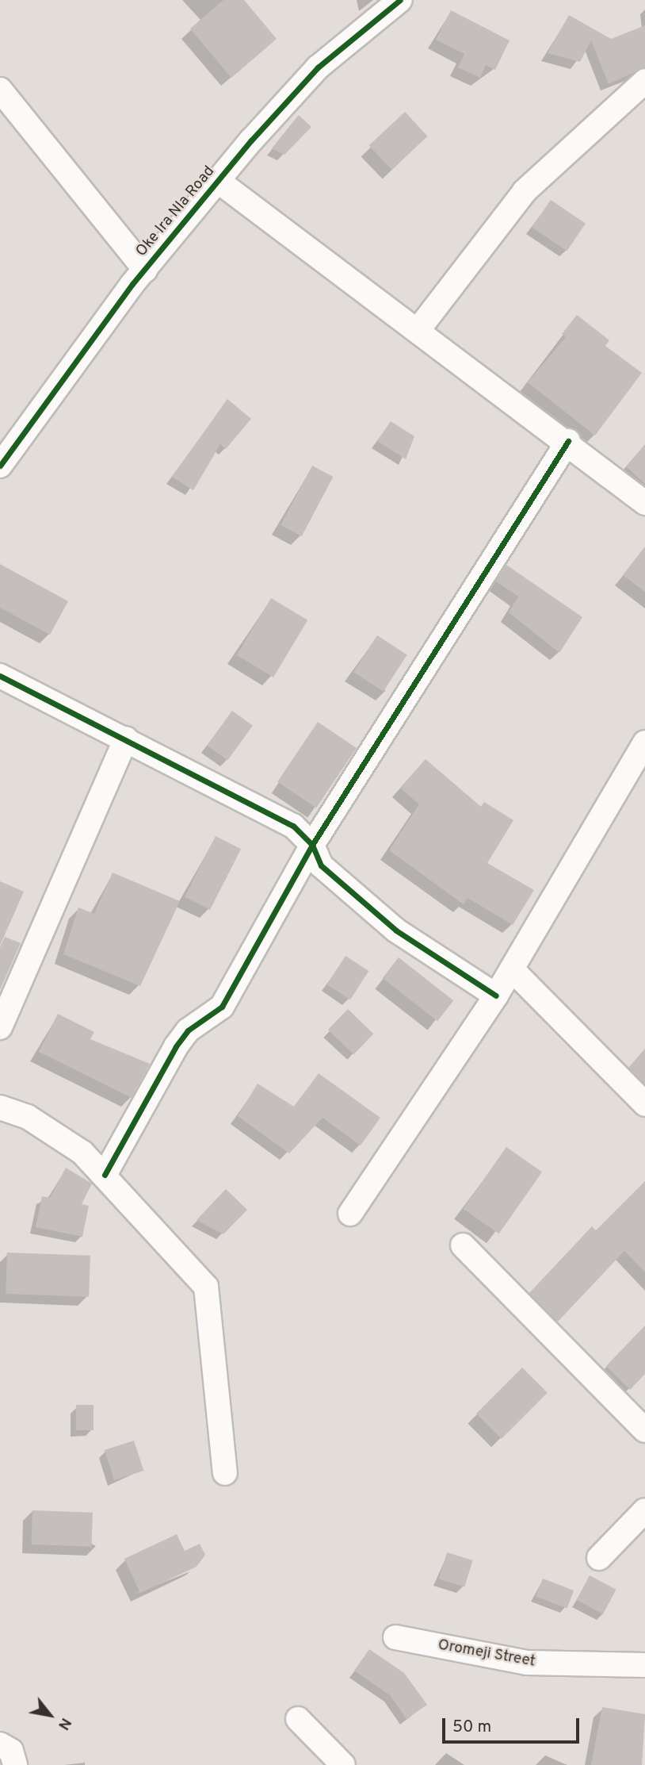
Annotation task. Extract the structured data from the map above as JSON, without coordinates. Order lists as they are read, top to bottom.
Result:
{
  "streets": {
    "street": ["Oke Ira Nla Road", "Oromeji Street"]
  },
  "scale_bar": "50 m",
  "north": "bottom right"
}
